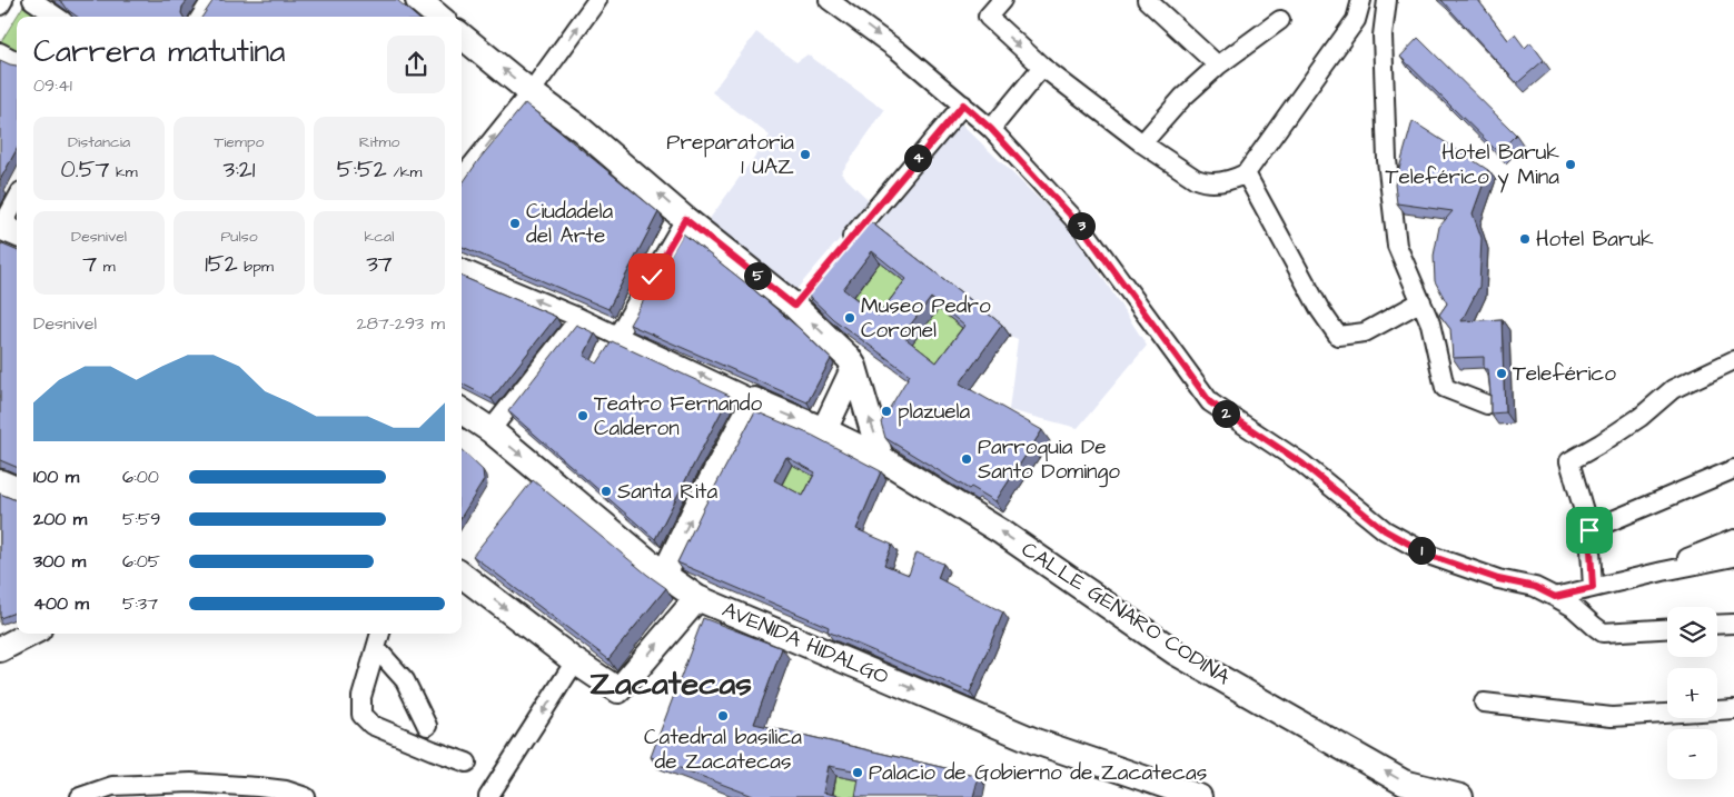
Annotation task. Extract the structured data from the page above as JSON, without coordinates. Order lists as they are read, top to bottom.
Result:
{
  "streets": {
    "street": ["CALLE GENARO CODINA", "AVENIDA HIDALGO"]
  },
  "districts": ["Zacatecas"],
  "places": [
    "Preparatoria 1 UAZ",
    "Hotel Baruk Teleférico y Mina",
    "Ciudadela del Arte",
    "Hotel Baruk",
    "Museo Pedro Coronel",
    "Teleférico",
    "plazuela",
    "Teatro Fernando Calderon",
    "Parroquia De Santo Domingo",
    "Santa Rita",
    "Catedral basílica de Zacatecas",
    "Palacio de Gobierno de Zacatecas"
  ],
  "page": {
    "heading": ["Carrera matutina", "09:41"],
    "stats": [
      ["Distancia", "0.57 km"],
      ["Tiempo", "3:21"],
      ["Ritmo", "5:52 /km"],
      ["Desnivel", "7 m"],
      ["Pulso", "152 bpm"],
      ["kcal", "37"]
    ],
    "pins": [
      "4",
      "3",
      "5",
      "2",
      "1"
    ],
    "chart": ["Desnivel", "287–293 m"],
    "list": [
      {
        "name": "100 m",
        "note": "6:00"
      },
      {
        "name": "200 m",
        "note": "5:59"
      },
      {
        "name": "300 m",
        "note": "6:05"
      },
      {
        "name": "400 m",
        "note": "5:37"
      }
    ],
    "map_buttons": ["+", "−"]
  }
}
